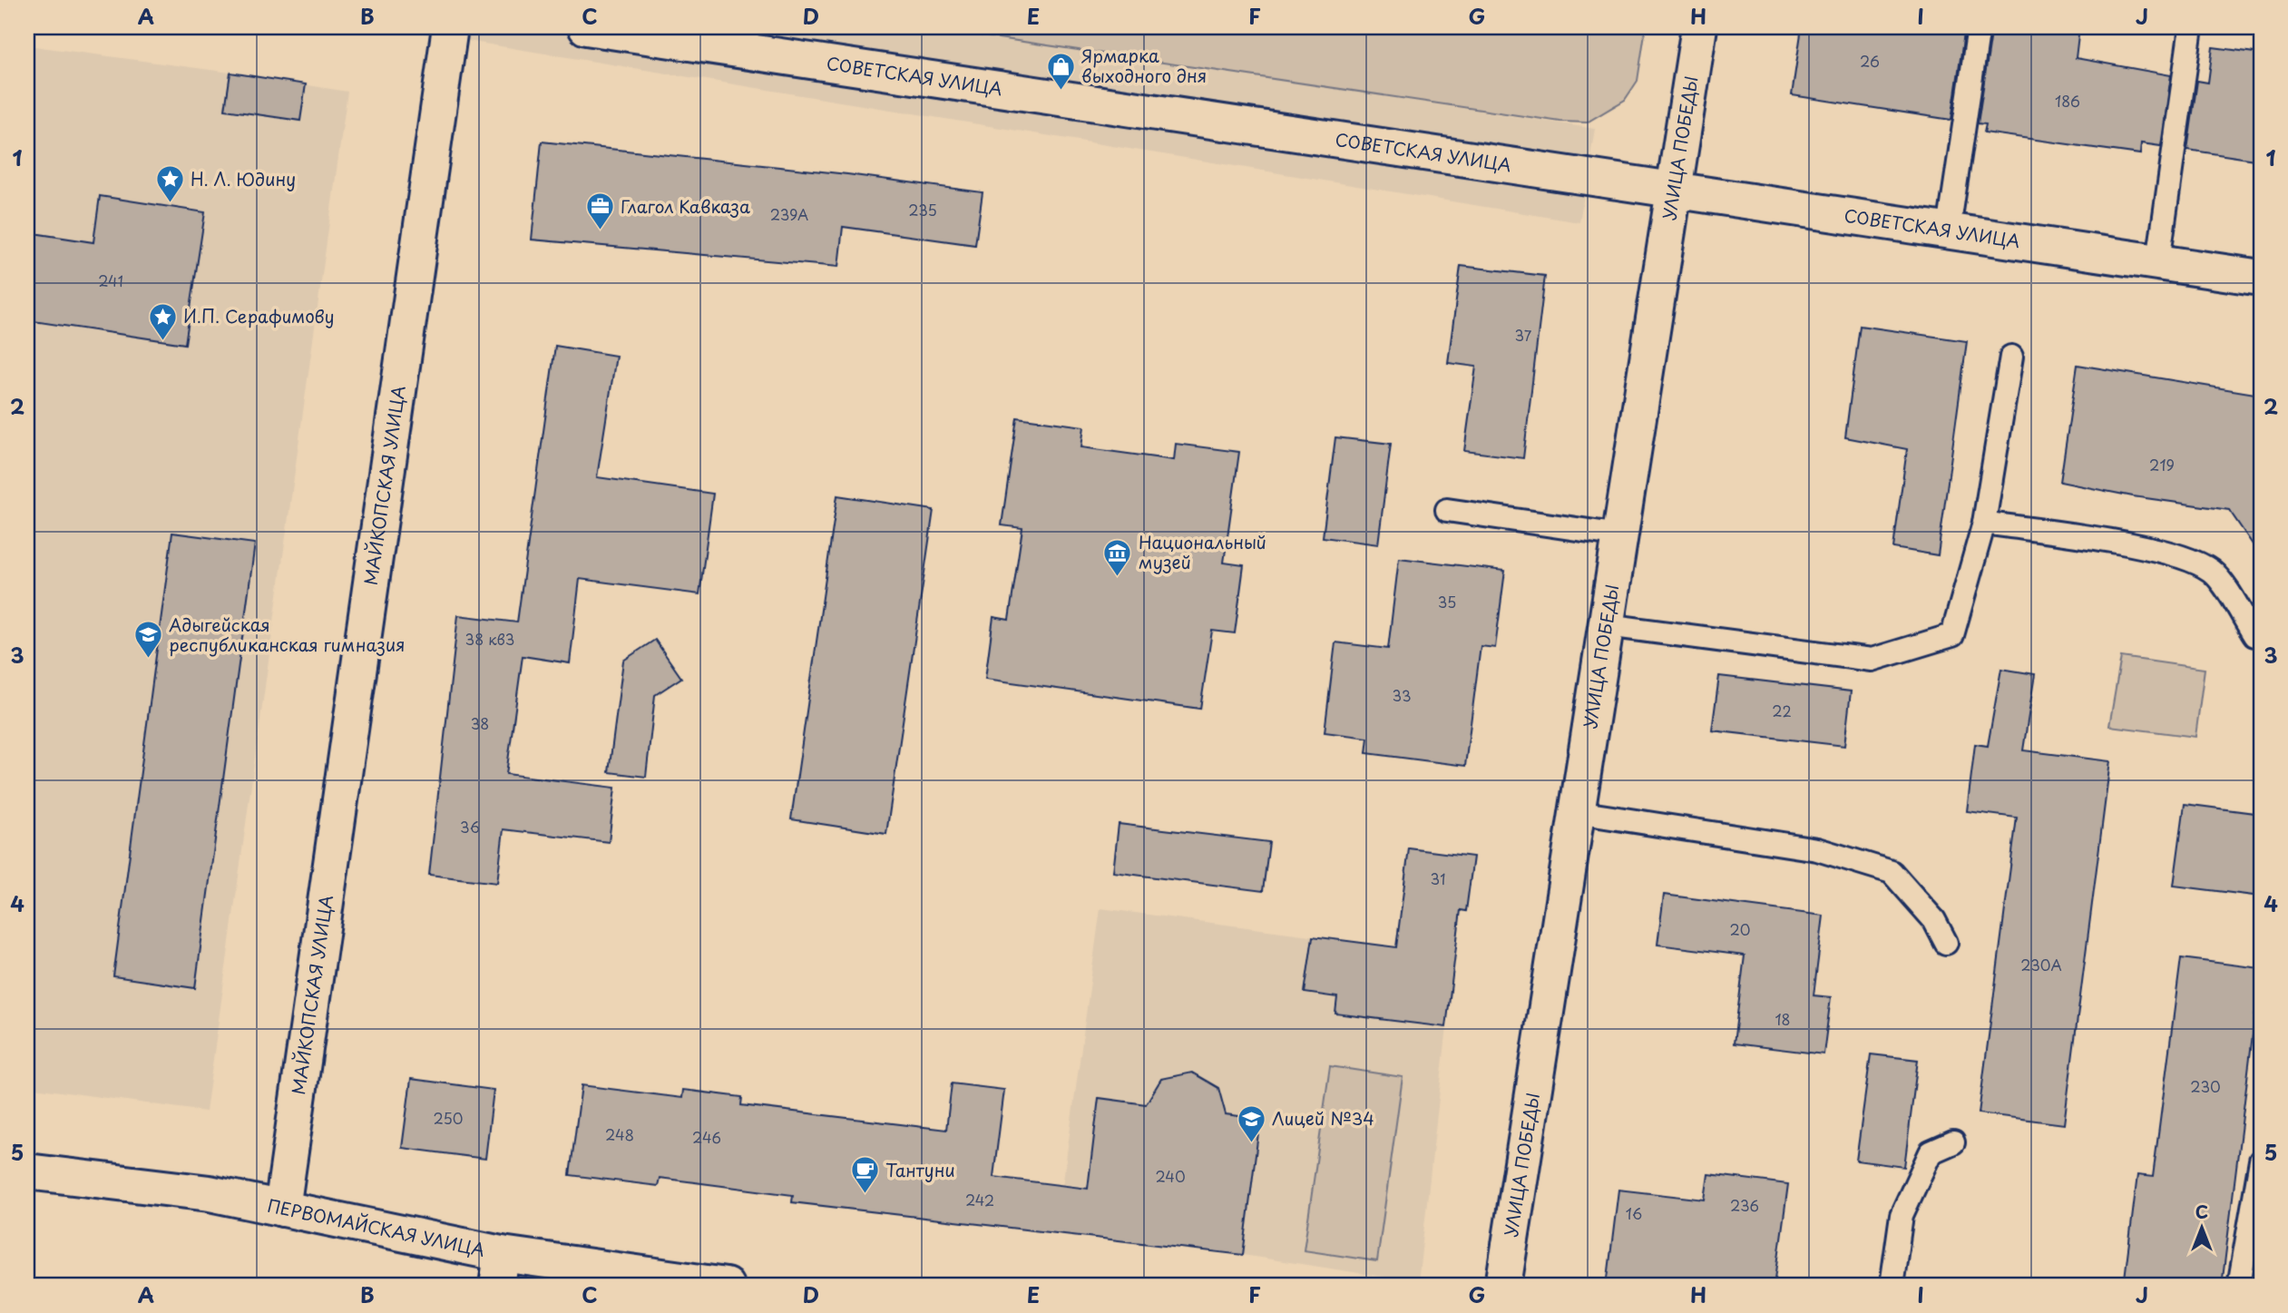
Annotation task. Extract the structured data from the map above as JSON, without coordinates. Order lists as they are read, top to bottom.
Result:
{
  "streets": {
    "street": [
      "СОВЕТСКАЯ УЛИЦА",
      "УЛИЦА ПОБЕДЫ",
      "МАЙКОПСКАЯ УЛИЦА",
      "ПЕРВОМАЙСКАЯ УЛИЦА"
    ]
  },
  "crossings": [
    ["СОВЕТСКАЯ УЛИЦА", "УЛИЦА ПОБЕДЫ"],
    ["МАЙКОПСКАЯ УЛИЦА", "ПЕРВОМАЙСКАЯ УЛИЦА"]
  ],
  "places": {
    "shop": ["Ярмарка выходного дня"],
    "place": ["Н. Л. Юдину", "И.П. Серафимову"],
    "office": ["Глагол Кавказа"],
    "museum": ["Национальный музей"],
    "school or university": ["Адыгейская республиканская гимназия", "Лицей №34"],
    "cafe": ["Тантуни"]
  },
  "house_numbers": [
    "26",
    "186",
    "235",
    "239А",
    "241",
    "37",
    "219",
    "35",
    "38 кв3",
    "33",
    "22",
    "38",
    "36",
    "31",
    "20",
    "230А",
    "18",
    "230",
    "250",
    "248",
    "246",
    "240",
    "242",
    "236",
    "16"
  ],
  "north": "top",
  "grid": {
    "columns": [
      "A",
      "B",
      "C",
      "D",
      "E",
      "F",
      "G",
      "H",
      "I",
      "J"
    ],
    "rows": [
      "1",
      "2",
      "3",
      "4",
      "5"
    ]
  }
}
